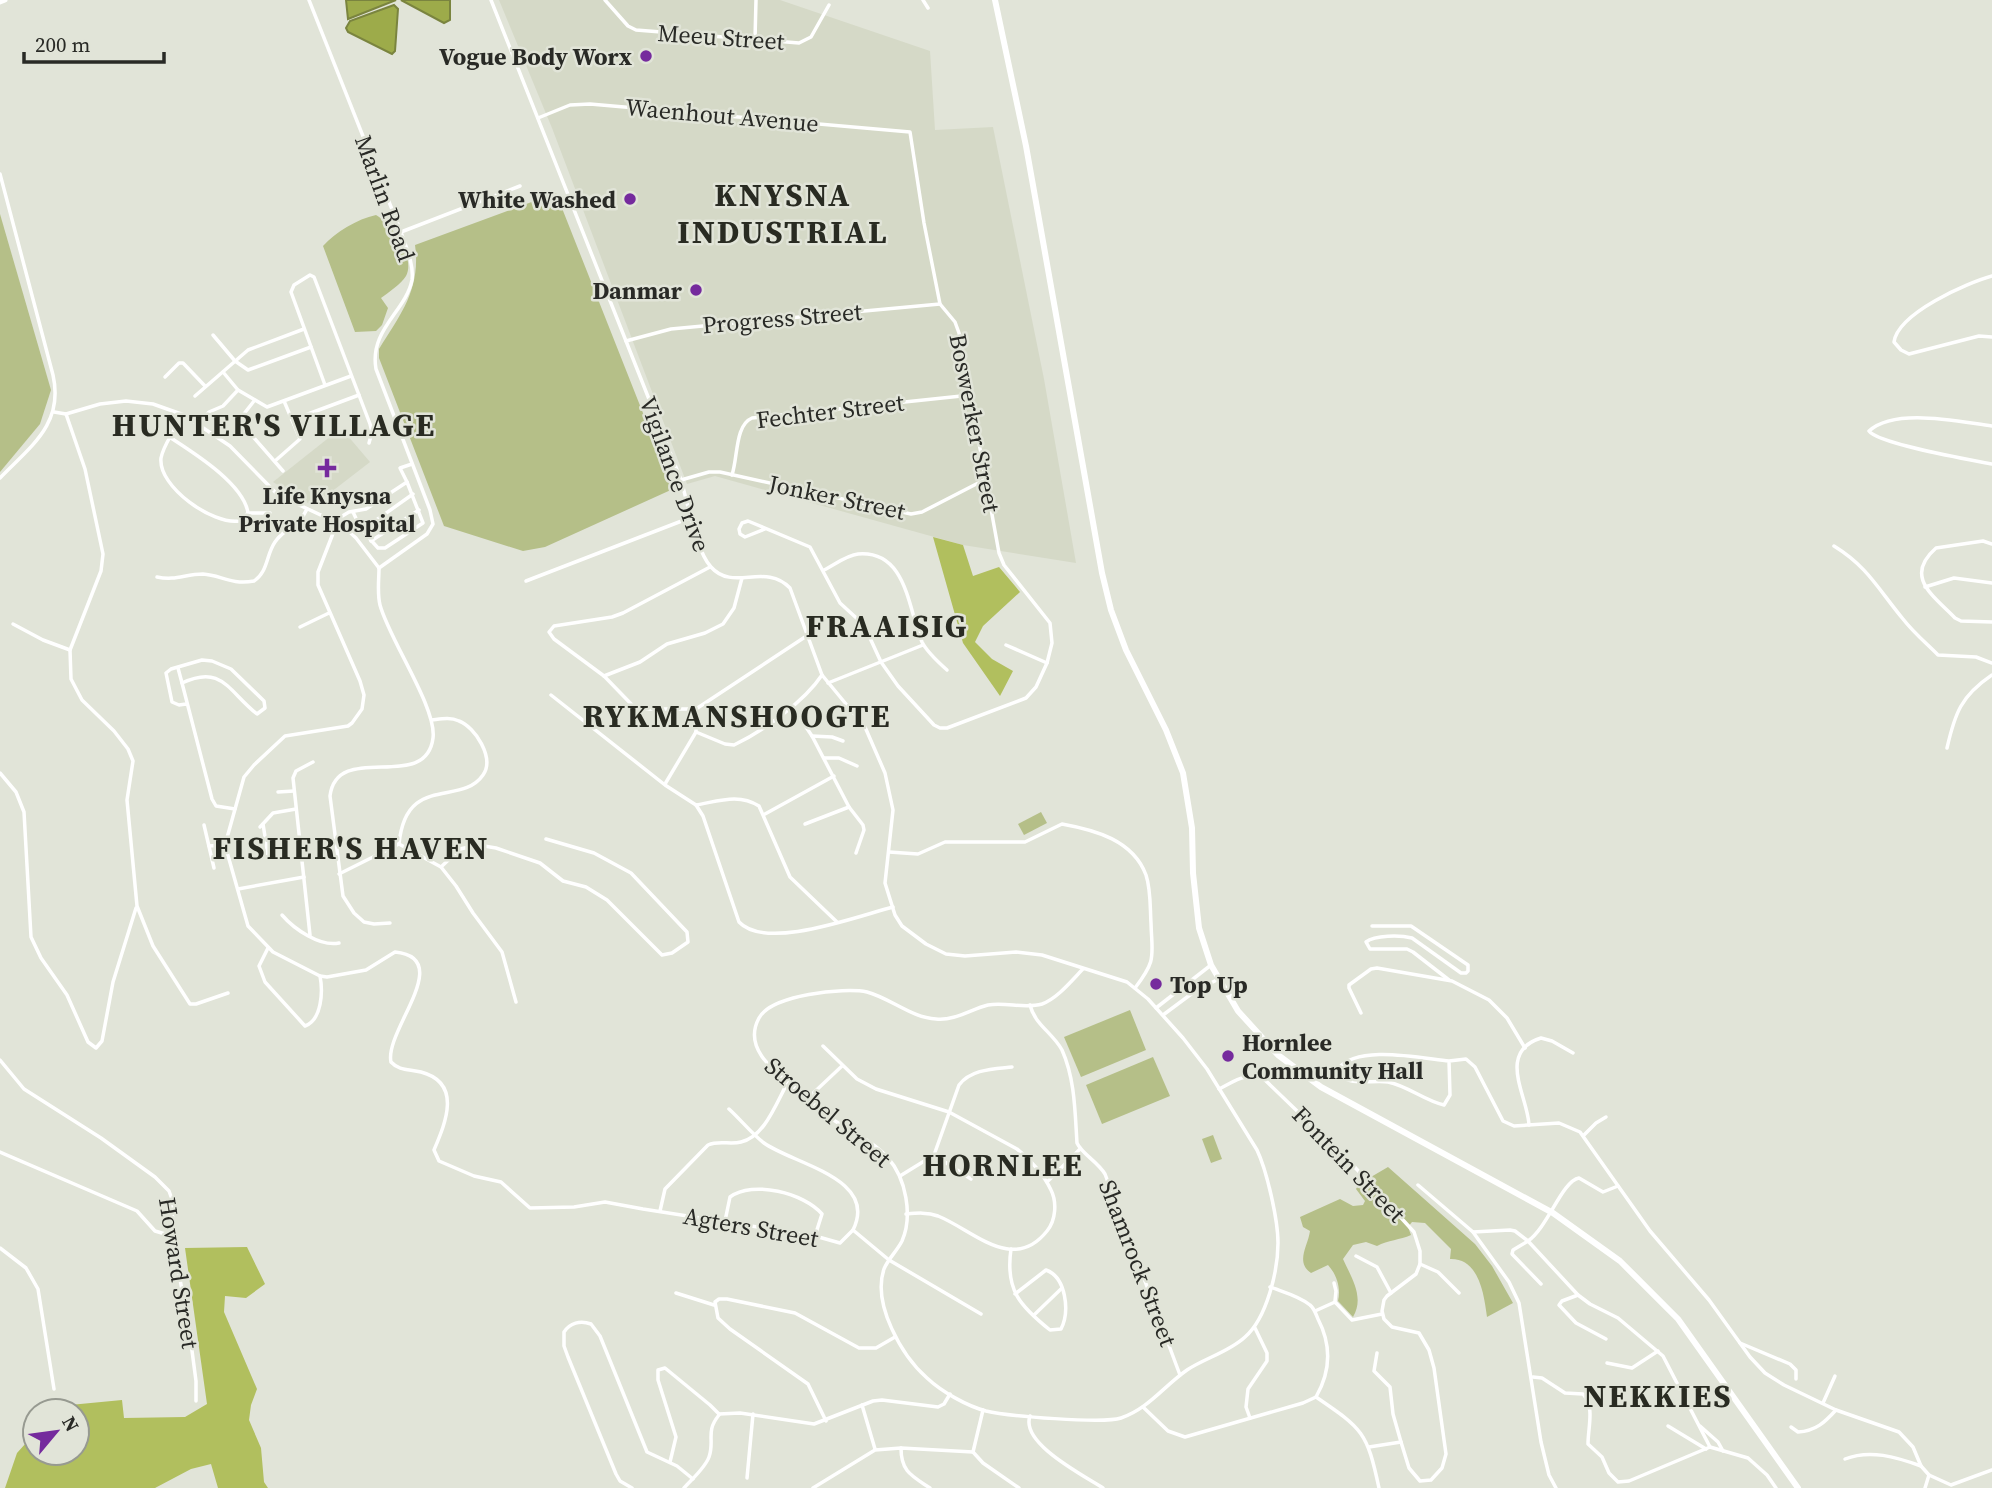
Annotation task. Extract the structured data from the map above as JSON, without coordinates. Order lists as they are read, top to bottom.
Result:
{
  "streets": {
    "street": [
      "Meeu Street",
      "Waenhout Avenue",
      "Marlin Road",
      "Progress Street",
      "Fechter Street",
      "Boswerker Street",
      "Vigilance Drive",
      "Jonker Street",
      "Stroebel Street",
      "Fontein Street",
      "Agters Street",
      "Shamrock Street",
      "Howard Street"
    ]
  },
  "crossings": [
    ["Waenhout Avenue", "Boswerker Street"],
    ["Waenhout Avenue", "Vigilance Drive"],
    ["Progress Street", "Boswerker Street"],
    ["Progress Street", "Vigilance Drive"],
    ["Fechter Street", "Boswerker Street"],
    ["Fechter Street", "Jonker Street"],
    ["Boswerker Street", "Jonker Street"],
    ["Vigilance Drive", "Jonker Street"],
    ["Vigilance Drive", "Stroebel Street"],
    ["Vigilance Drive", "Fontein Street"],
    ["Stroebel Street", "Shamrock Street"]
  ],
  "districts": [
    "KNYSNA INDUSTRIAL",
    "HUNTER'S VILLAGE",
    "FRAAISIG",
    "RYKMANSHOOGTE",
    "FISHER'S HAVEN",
    "HORNLEE",
    "NEKKIES"
  ],
  "places": {
    "other": [
      "Vogue Body Worx",
      "White Washed",
      "Danmar",
      "Top Up",
      "Hornlee Community Hall"
    ],
    "health": ["Life Knysna Private Hospital"]
  },
  "scale_bar": "200 m",
  "north": "top right"
}
